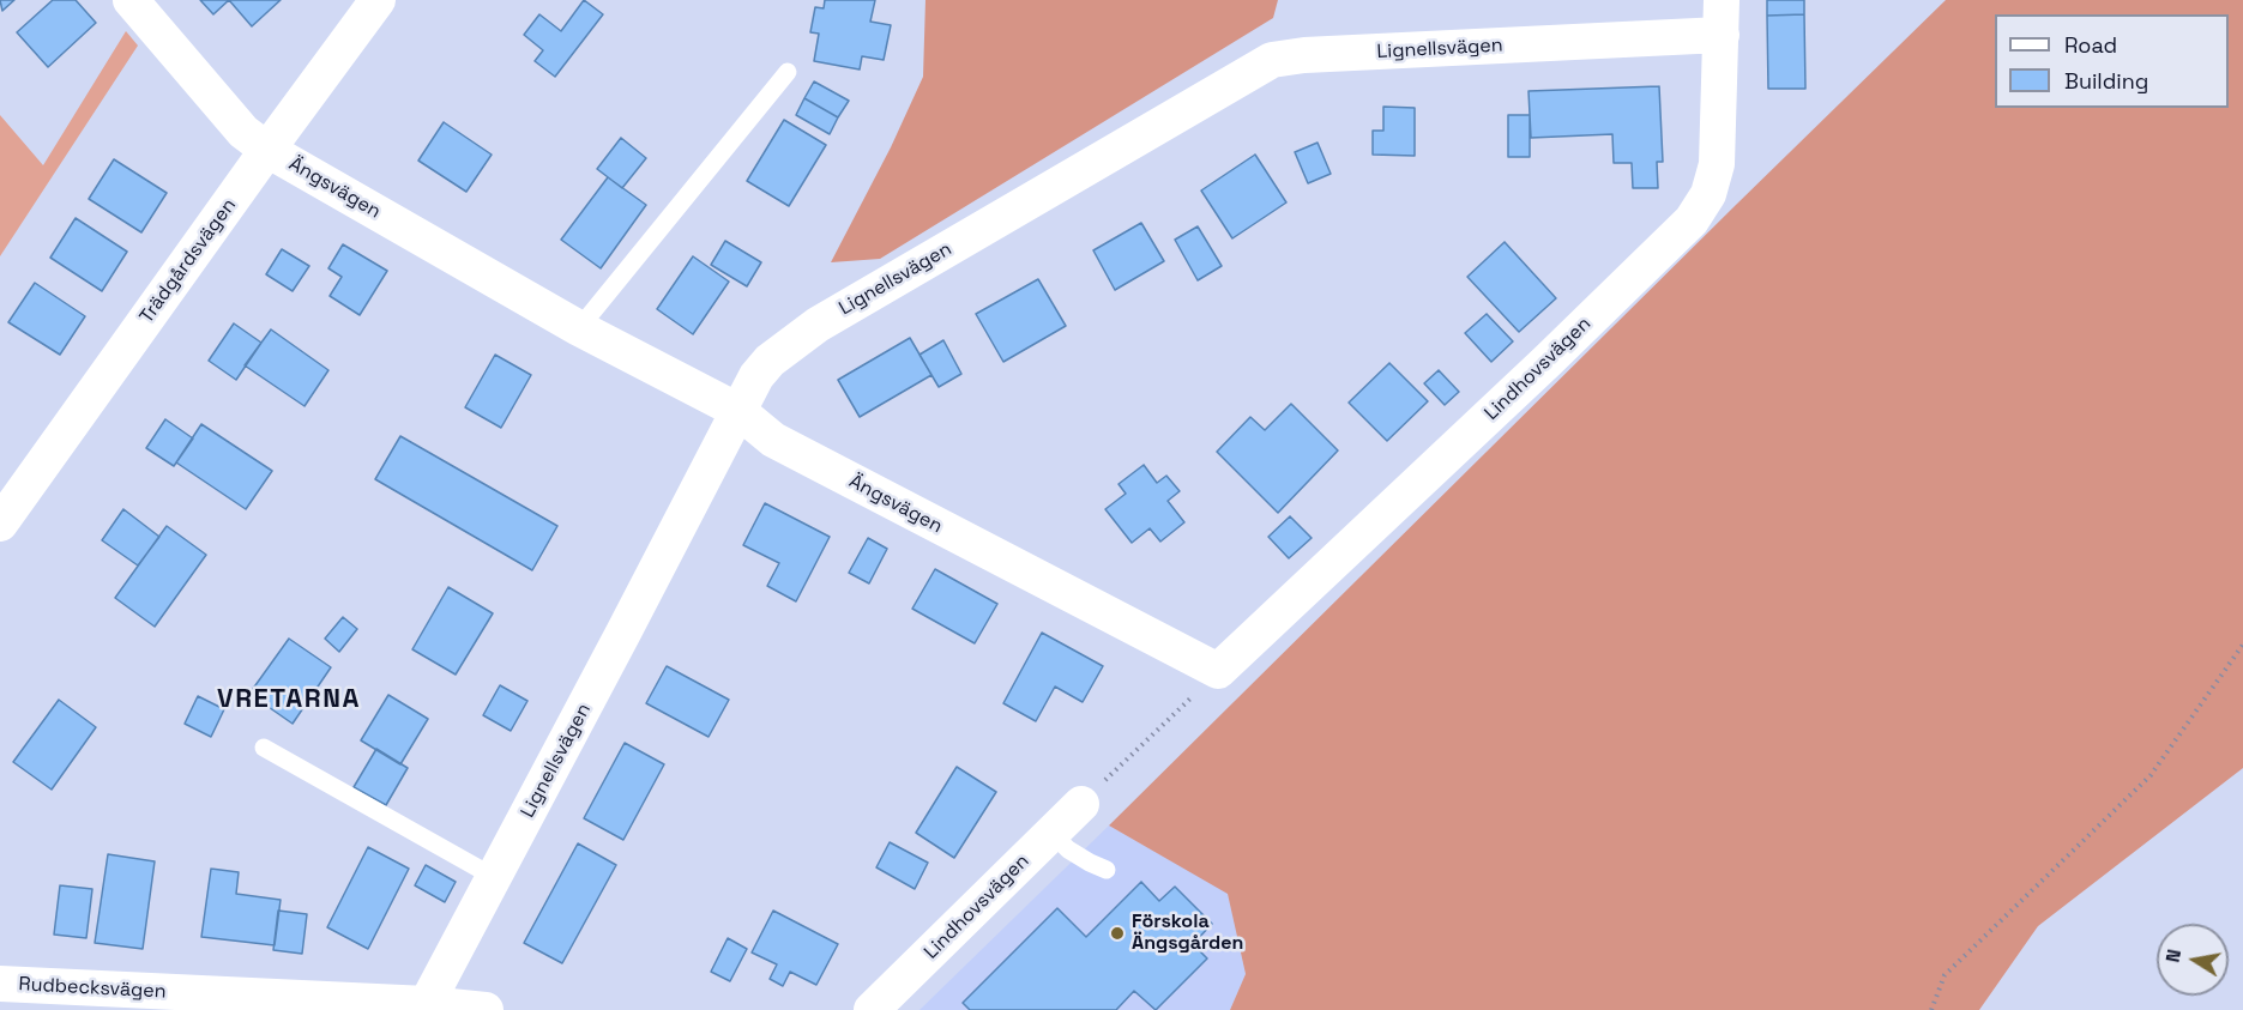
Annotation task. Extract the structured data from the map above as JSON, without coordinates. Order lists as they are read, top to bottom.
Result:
{
  "streets": {
    "street": [
      "Lignellsvägen",
      "Ängsvägen",
      "Trädgårdsvägen",
      "Lindhovsvägen",
      "Rudbecksvägen"
    ]
  },
  "crossings": [
    ["Lignellsvägen", "Ängsvägen"],
    ["Lignellsvägen", "Lindhovsvägen"],
    ["Lignellsvägen", "Rudbecksvägen"],
    ["Ängsvägen", "Trädgårdsvägen"],
    ["Ängsvägen", "Lindhovsvägen"]
  ],
  "districts": ["VRETARNA"],
  "places": ["Förskola Ängsgården"],
  "legend": ["Road", "Building"],
  "north": "left"
}
